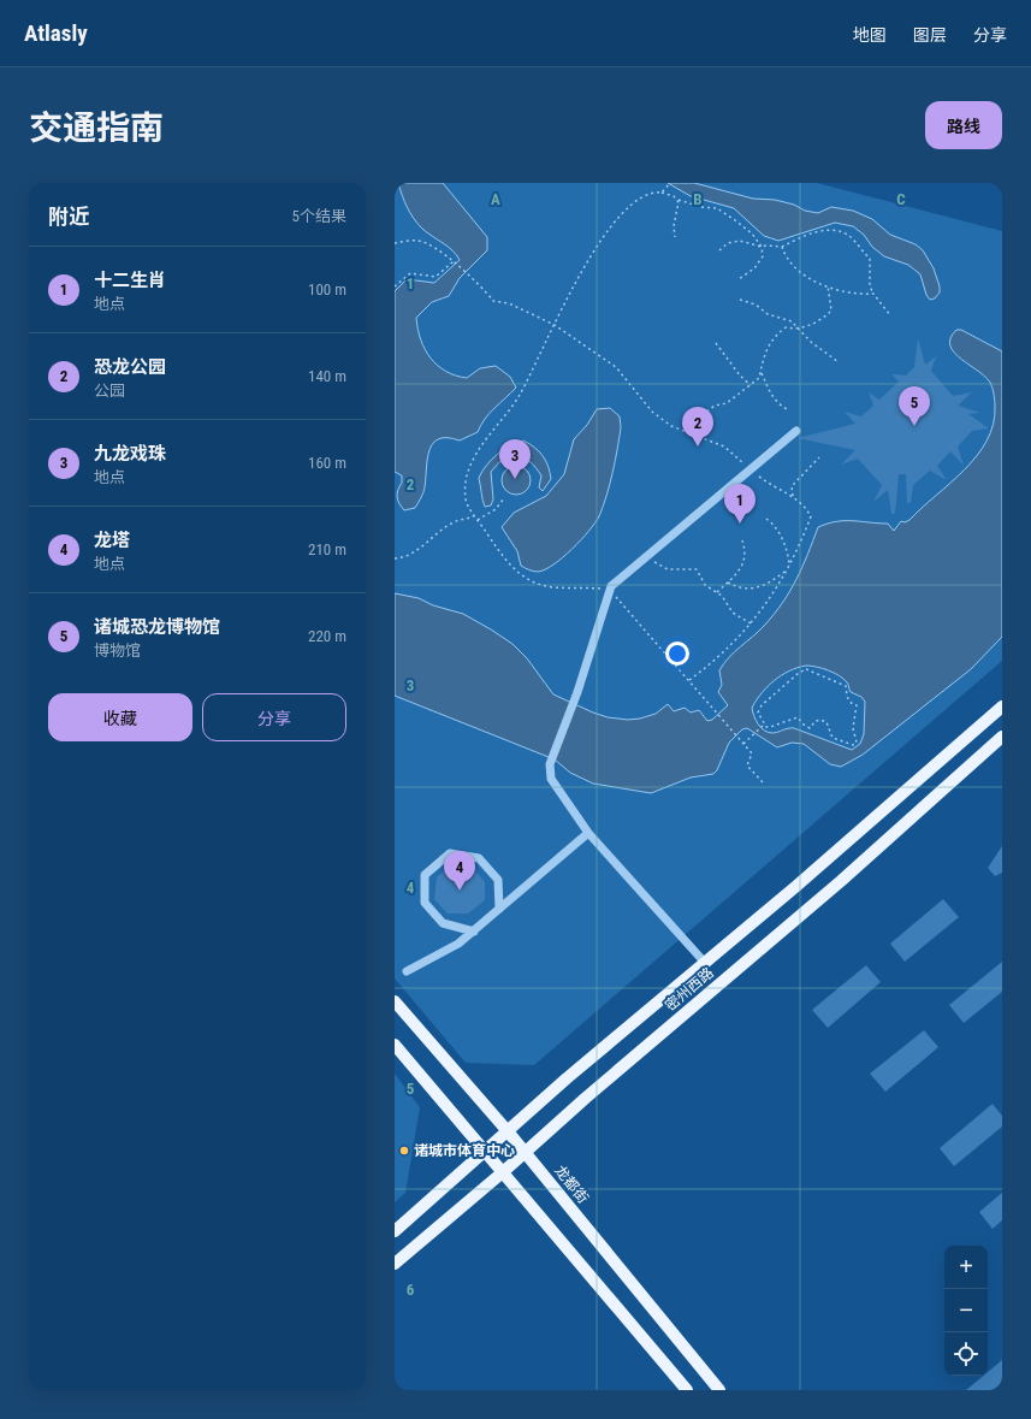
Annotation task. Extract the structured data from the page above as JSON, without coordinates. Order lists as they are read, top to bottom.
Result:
{
  "streets": {
    "main road": ["密州西路", "龙都街"]
  },
  "crossings": [
    ["密州西路", "龙都街"]
  ],
  "places": ["诸城市体育中心"],
  "page": {
    "header": "Atlasly",
    "nav": ["地图", "图层", "分享"],
    "title": "交通指南",
    "buttons": [
      "路线",
      ["收藏", "分享"]
    ],
    "heading": ["附近", "5个结果"],
    "list": [
      {
        "mark": "1",
        "name": "十二生肖",
        "note": "地点",
        "value": "100 m"
      },
      {
        "mark": "2",
        "name": "恐龙公园",
        "note": "公园",
        "value": "140 m"
      },
      {
        "mark": "3",
        "name": "九龙戏珠",
        "note": "地点",
        "value": "160 m"
      },
      {
        "mark": "4",
        "name": "龙塔",
        "note": "地点",
        "value": "210 m"
      },
      {
        "mark": "5",
        "name": "诸城恐龙博物馆",
        "note": "博物馆",
        "value": "220 m"
      }
    ],
    "pins": [
      "5",
      "2",
      "3",
      "1",
      "4"
    ],
    "map_buttons": ["+", "−"]
  },
  "grid": {
    "columns": ["A", "B", "C"],
    "rows": [
      "1",
      "2",
      "3",
      "4",
      "5",
      "6"
    ]
  }
}
